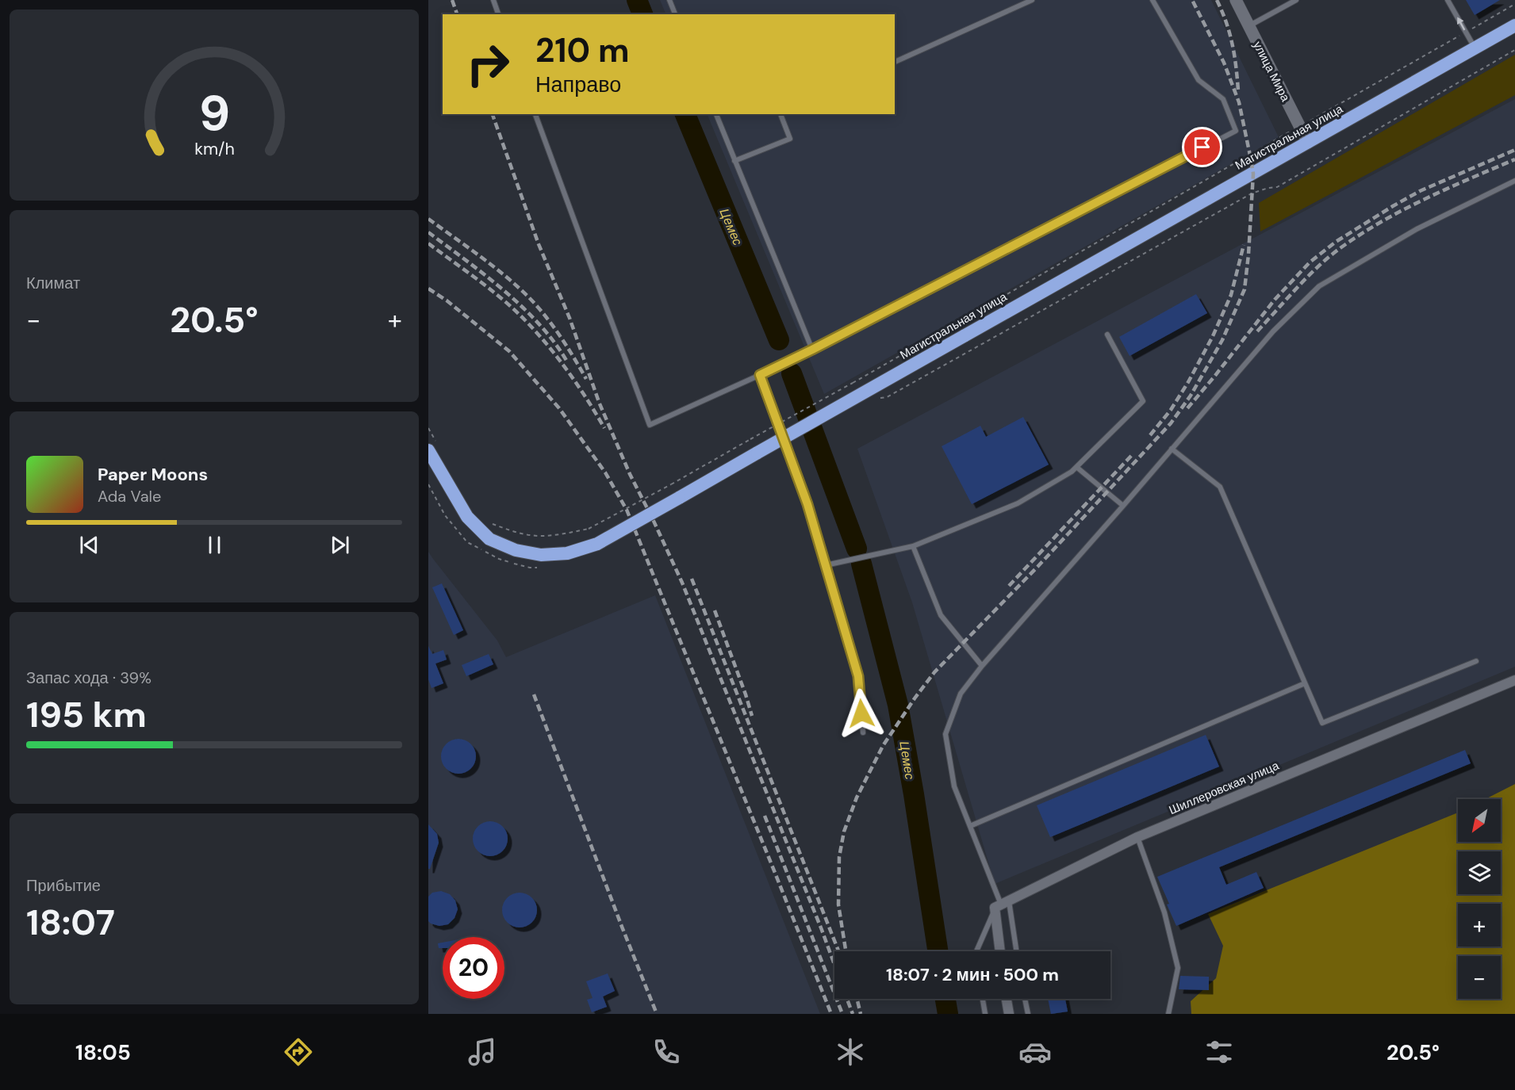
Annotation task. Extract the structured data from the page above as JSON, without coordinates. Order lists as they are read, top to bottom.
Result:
{
  "streets": {
    "highway": ["Магистральная улица"],
    "street": ["улица Мира", "Шиллеровская улица"]
  },
  "crossings": [
    ["улица Мира", "Магистральная улица"]
  ],
  "water": ["Цемес"],
  "north": "bottom left",
  "page": {
    "turn": ["210 m", "Направо"],
    "tile": [
      "Климат",
      ["Запас хода · 39%", "195 km"],
      ["Прибытие", "18:07"]
    ],
    "heat": ["−", "20.5°", "+"],
    "song": ["Paper Moons", "Ada Vale"],
    "map_buttons": ["+", "−"],
    "limit": "20",
    "trip": "18:07 · 2 мин · 500 m",
    "tabs": ["18:05", "20.5°"],
    "gauge": ["9", "km/h"]
  }
}
